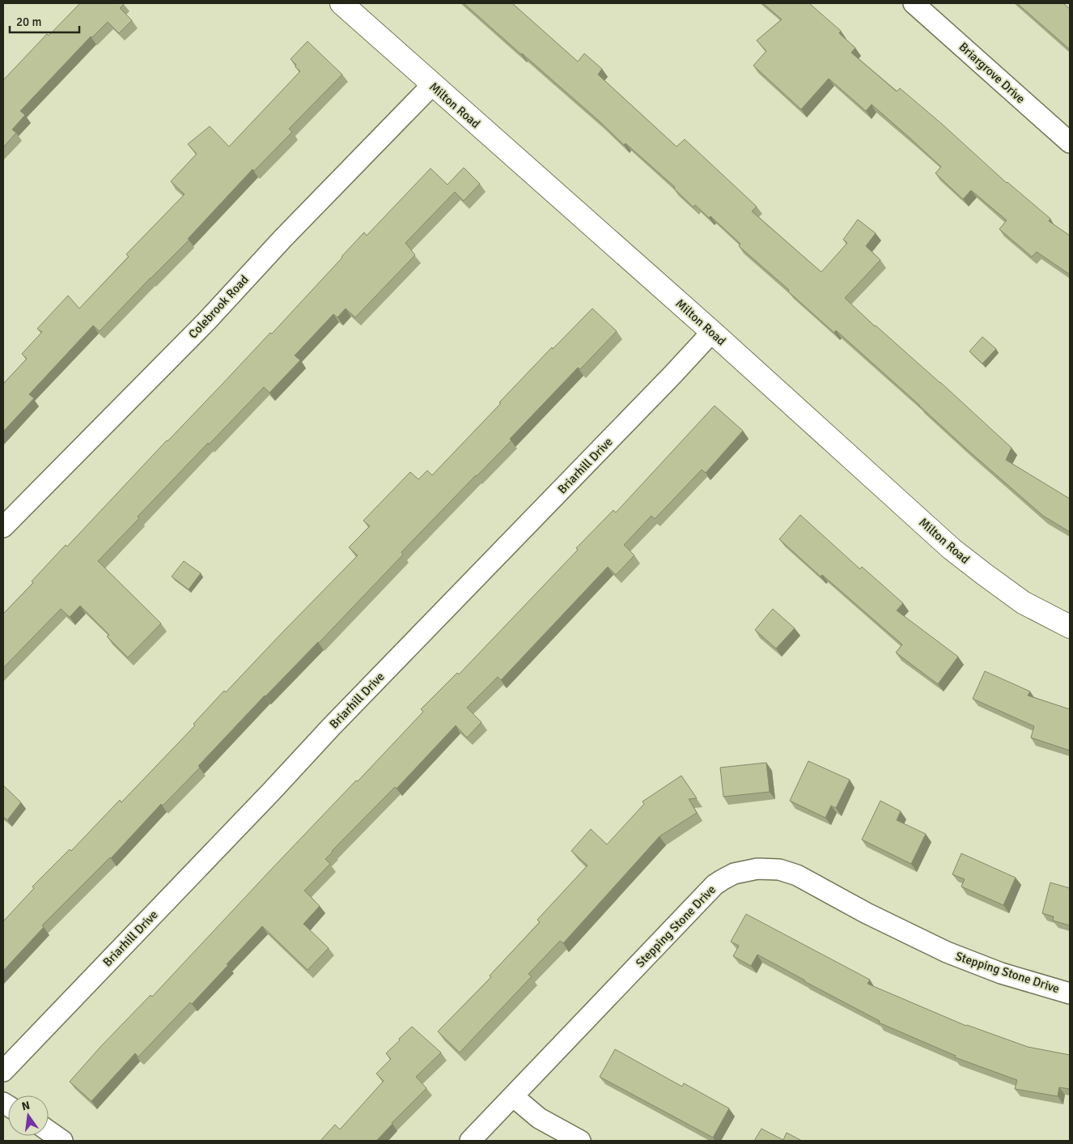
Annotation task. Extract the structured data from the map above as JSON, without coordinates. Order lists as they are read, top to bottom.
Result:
{
  "streets": {
    "street": [
      "Briargrove Drive",
      "Milton Road",
      "Colebrook Road",
      "Briarhill Drive",
      "Stepping Stone Drive"
    ]
  },
  "crossings": [
    ["Milton Road", "Colebrook Road"],
    ["Milton Road", "Briarhill Drive"]
  ],
  "scale_bar": "20 m",
  "north": "top"
}
